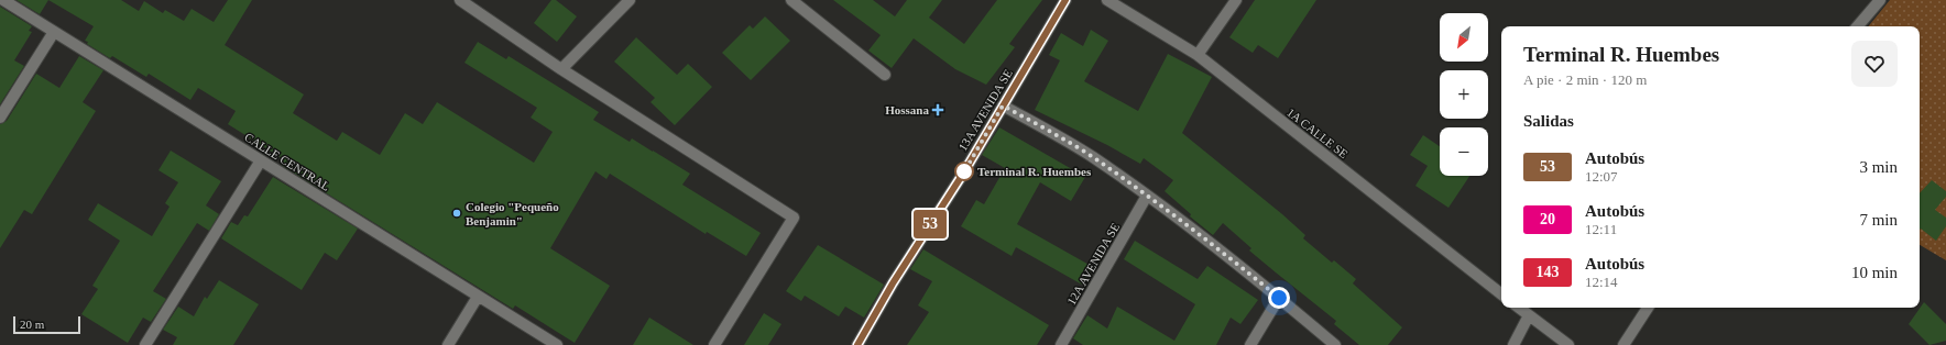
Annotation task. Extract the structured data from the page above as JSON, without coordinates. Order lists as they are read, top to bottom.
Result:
{
  "streets": {
    "street": [
      "13A AVENIDA SE",
      "1A CALLE SE",
      "CALLE CENTRAL",
      "12A AVENIDA SE"
    ]
  },
  "places": {
    "health": ["Hossana"],
    "other": ["Terminal R. Huembes", "Colegio \"Pequeño Benjamin\""]
  },
  "lines": ["bus line 53"],
  "scale_bar": "20 m",
  "north": "bottom left",
  "page": {
    "on_map": "53",
    "map_buttons": ["+", "−"],
    "heading": [
      ["Terminal R. Huembes", "A pie · 2 min · 120 m"],
      "Salidas"
    ],
    "list": [
      {
        "mark": "53",
        "name": "Autobús",
        "note": "12:07",
        "value": "3 min"
      },
      {
        "mark": "20",
        "name": "Autobús",
        "note": "12:11",
        "value": "7 min"
      },
      {
        "mark": "143",
        "name": "Autobús",
        "note": "12:14",
        "value": "10 min"
      }
    ],
    "scale": "20 m"
  }
}
